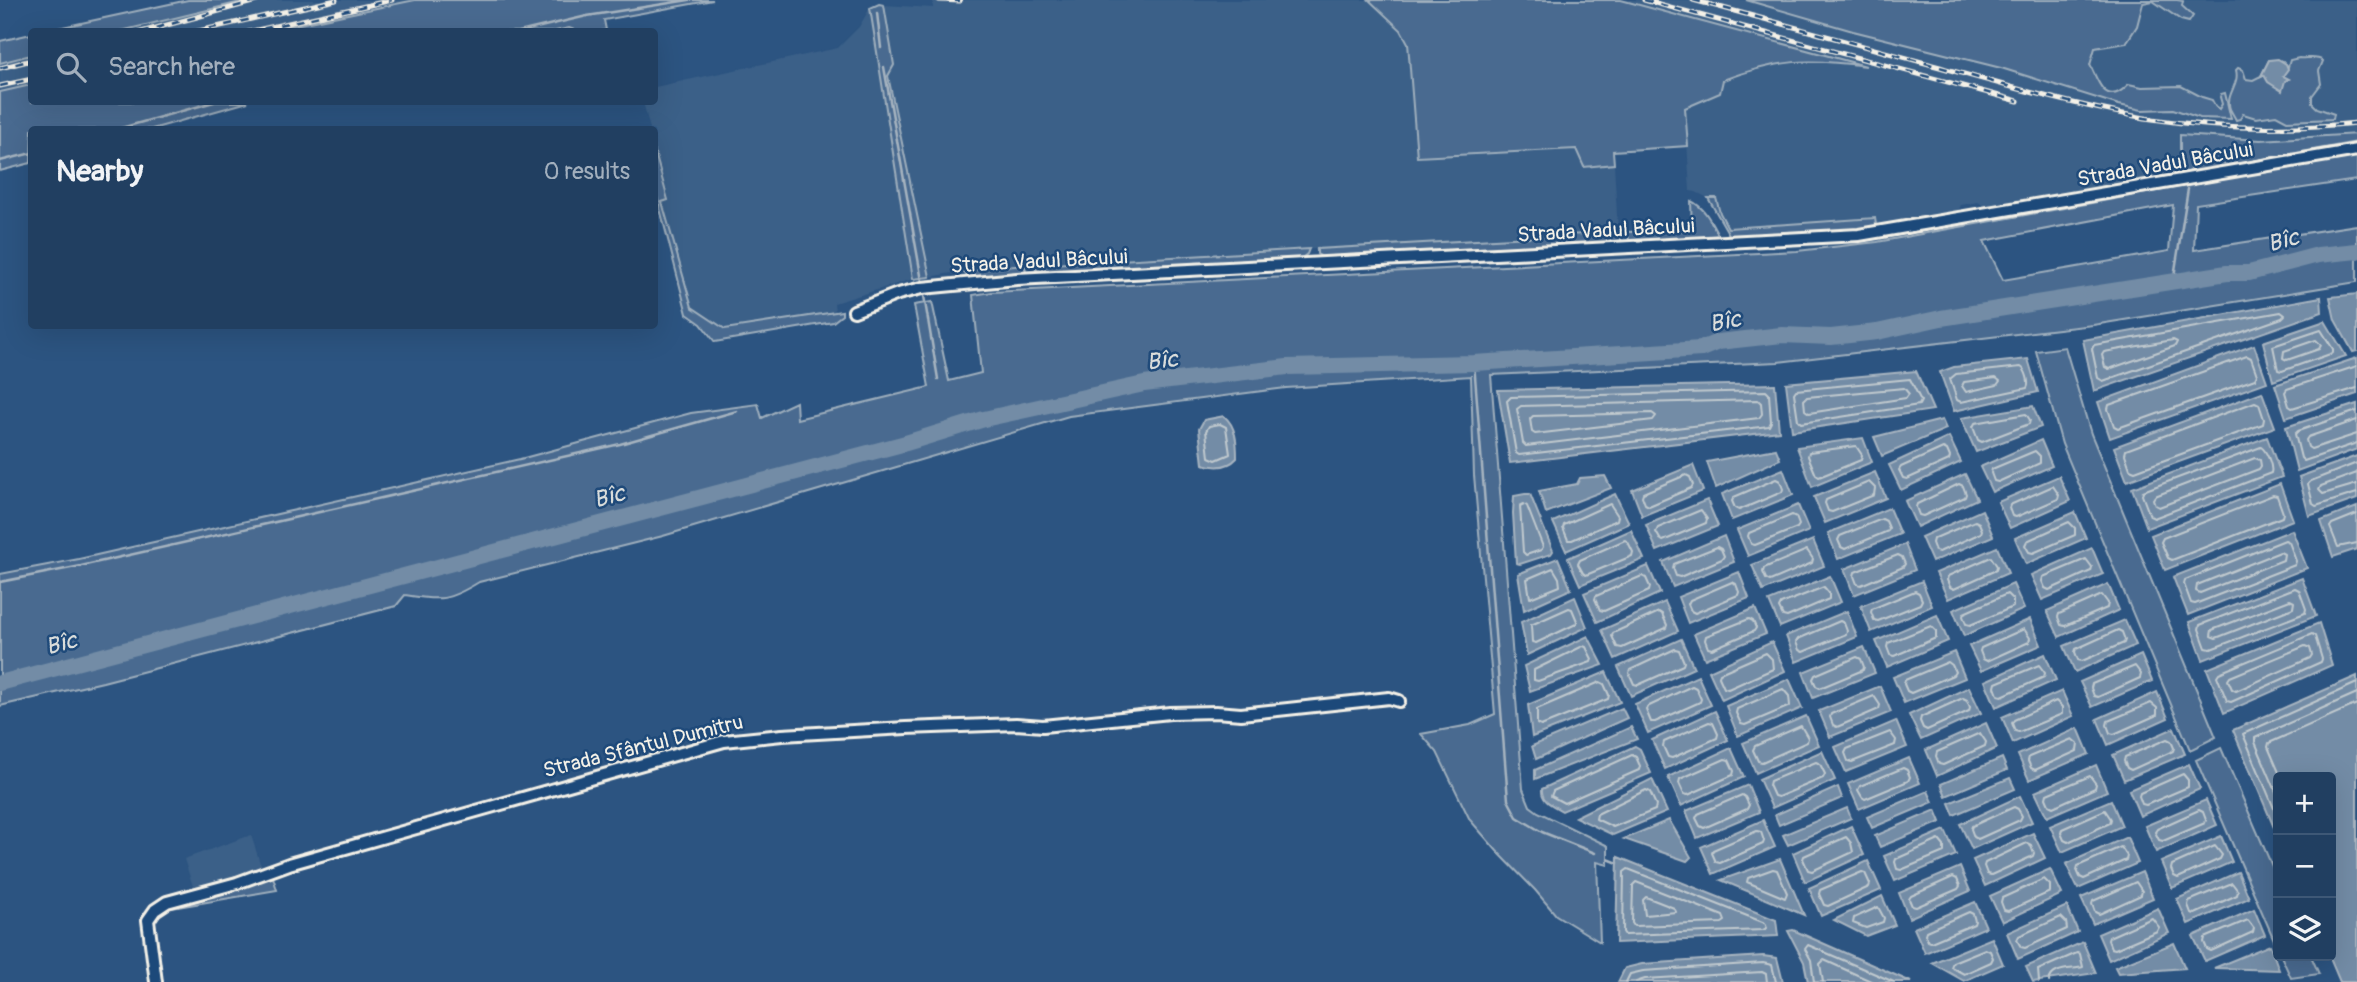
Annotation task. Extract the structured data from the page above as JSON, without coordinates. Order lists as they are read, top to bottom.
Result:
{
  "streets": {
    "street": ["Strada Vadul Bâcului", "Strada Sfântul Dumitru"]
  },
  "water": ["Bîc"],
  "page": {
    "search": "Search here",
    "heading": ["Nearby", "0 results"],
    "map_buttons": ["+", "−"]
  }
}
